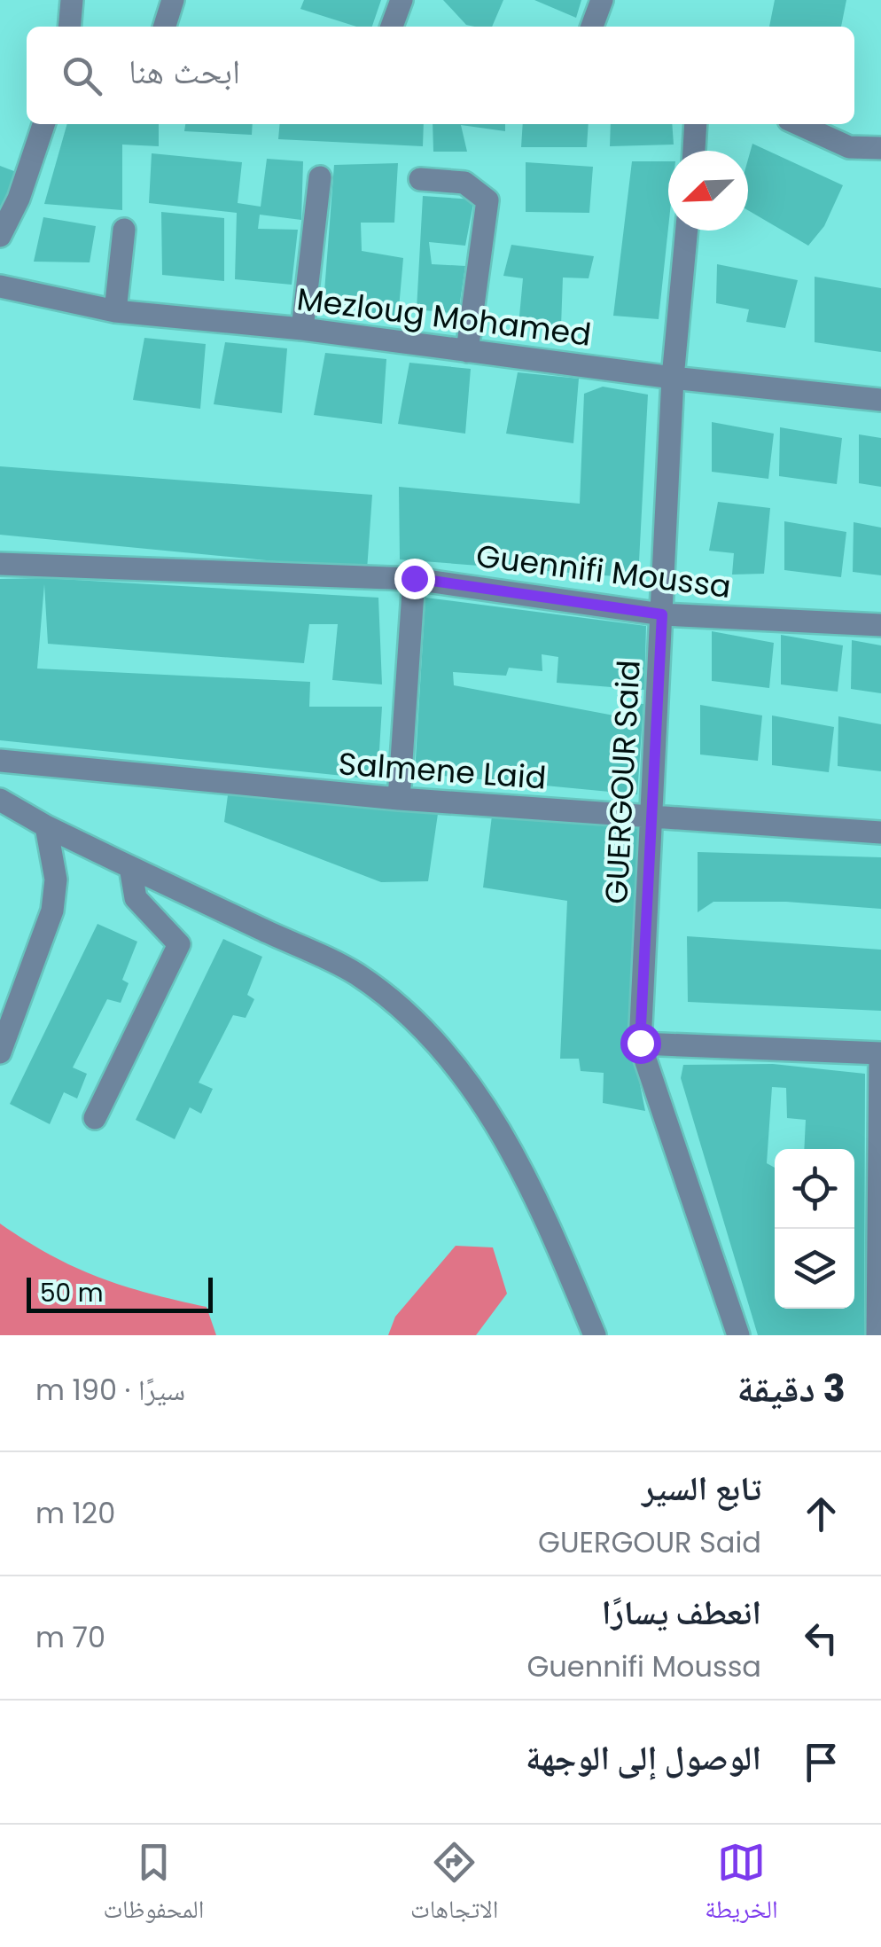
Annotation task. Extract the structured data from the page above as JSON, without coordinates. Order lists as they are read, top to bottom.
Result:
{
  "streets": {
    "street": [
      "Mezloug Mohamed",
      "Guennifi Moussa",
      "Salmene Laid",
      "GUERGOUR Said"
    ]
  },
  "crossings": [
    ["Mezloug Mohamed", "GUERGOUR Said"],
    ["Guennifi Moussa", "GUERGOUR Said"],
    ["Salmene Laid", "GUERGOUR Said"]
  ],
  "scale_bar": "50 m",
  "north": "bottom left",
  "page": {
    "search": "ابحث هنا",
    "scale": "50 m",
    "heading": ["3 دقيقة", "سيرًا · 190 m"],
    "list": [
      ["تابع السير", "GUERGOUR Said", "120 m"],
      ["انعطف يسارًا", "Guennifi Moussa", "70 m"],
      "الوصول إلى الوجهة"
    ],
    "nav": ["الخريطة", "الاتجاهات", "المحفوظات"]
  }
}
